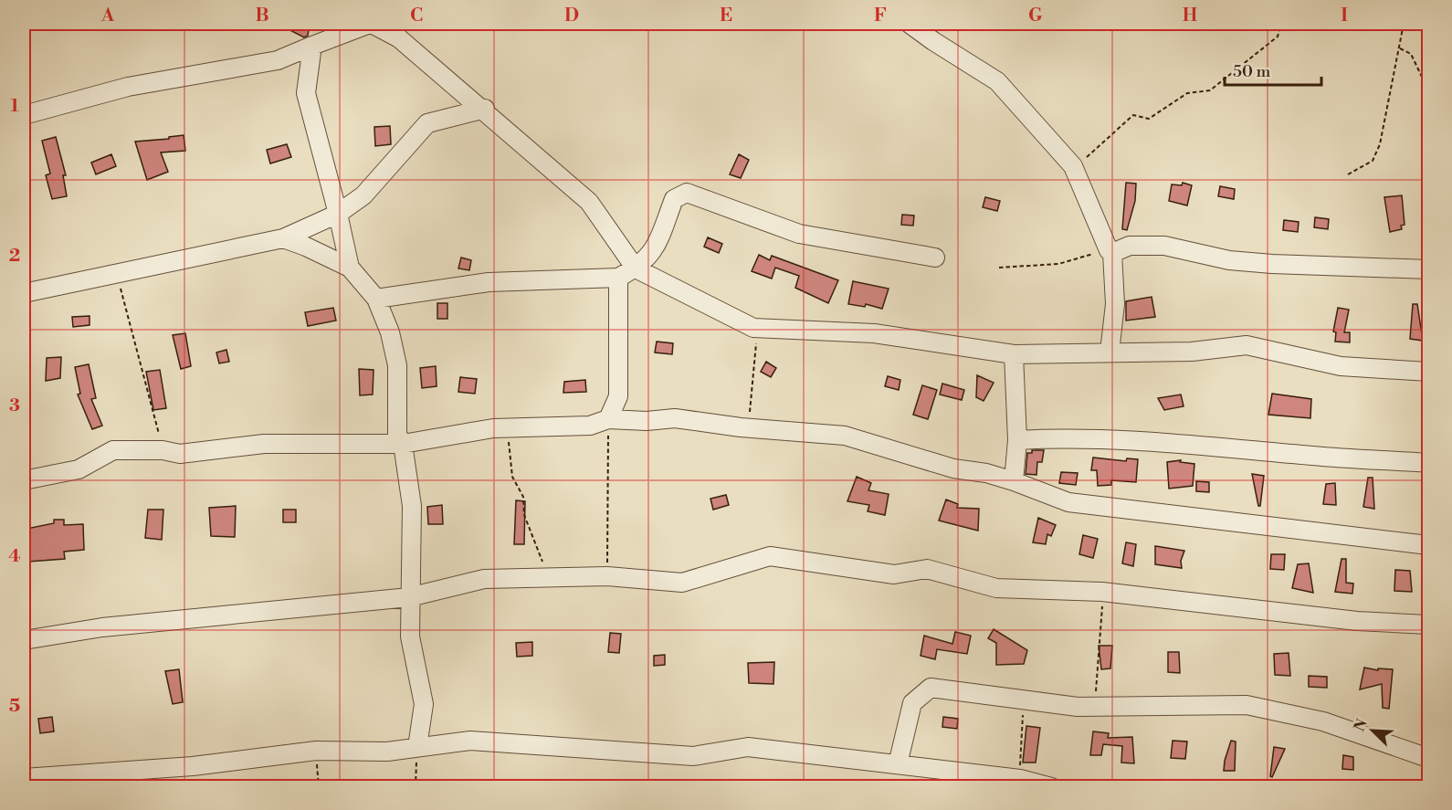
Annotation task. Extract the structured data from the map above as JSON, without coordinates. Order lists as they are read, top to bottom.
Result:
{
  "scale_bar": "50 m",
  "north": "top left",
  "grid": {
    "columns": [
      "A",
      "B",
      "C",
      "D",
      "E",
      "F",
      "G",
      "H",
      "I"
    ],
    "rows": [
      "1",
      "2",
      "3",
      "4",
      "5"
    ]
  }
}
